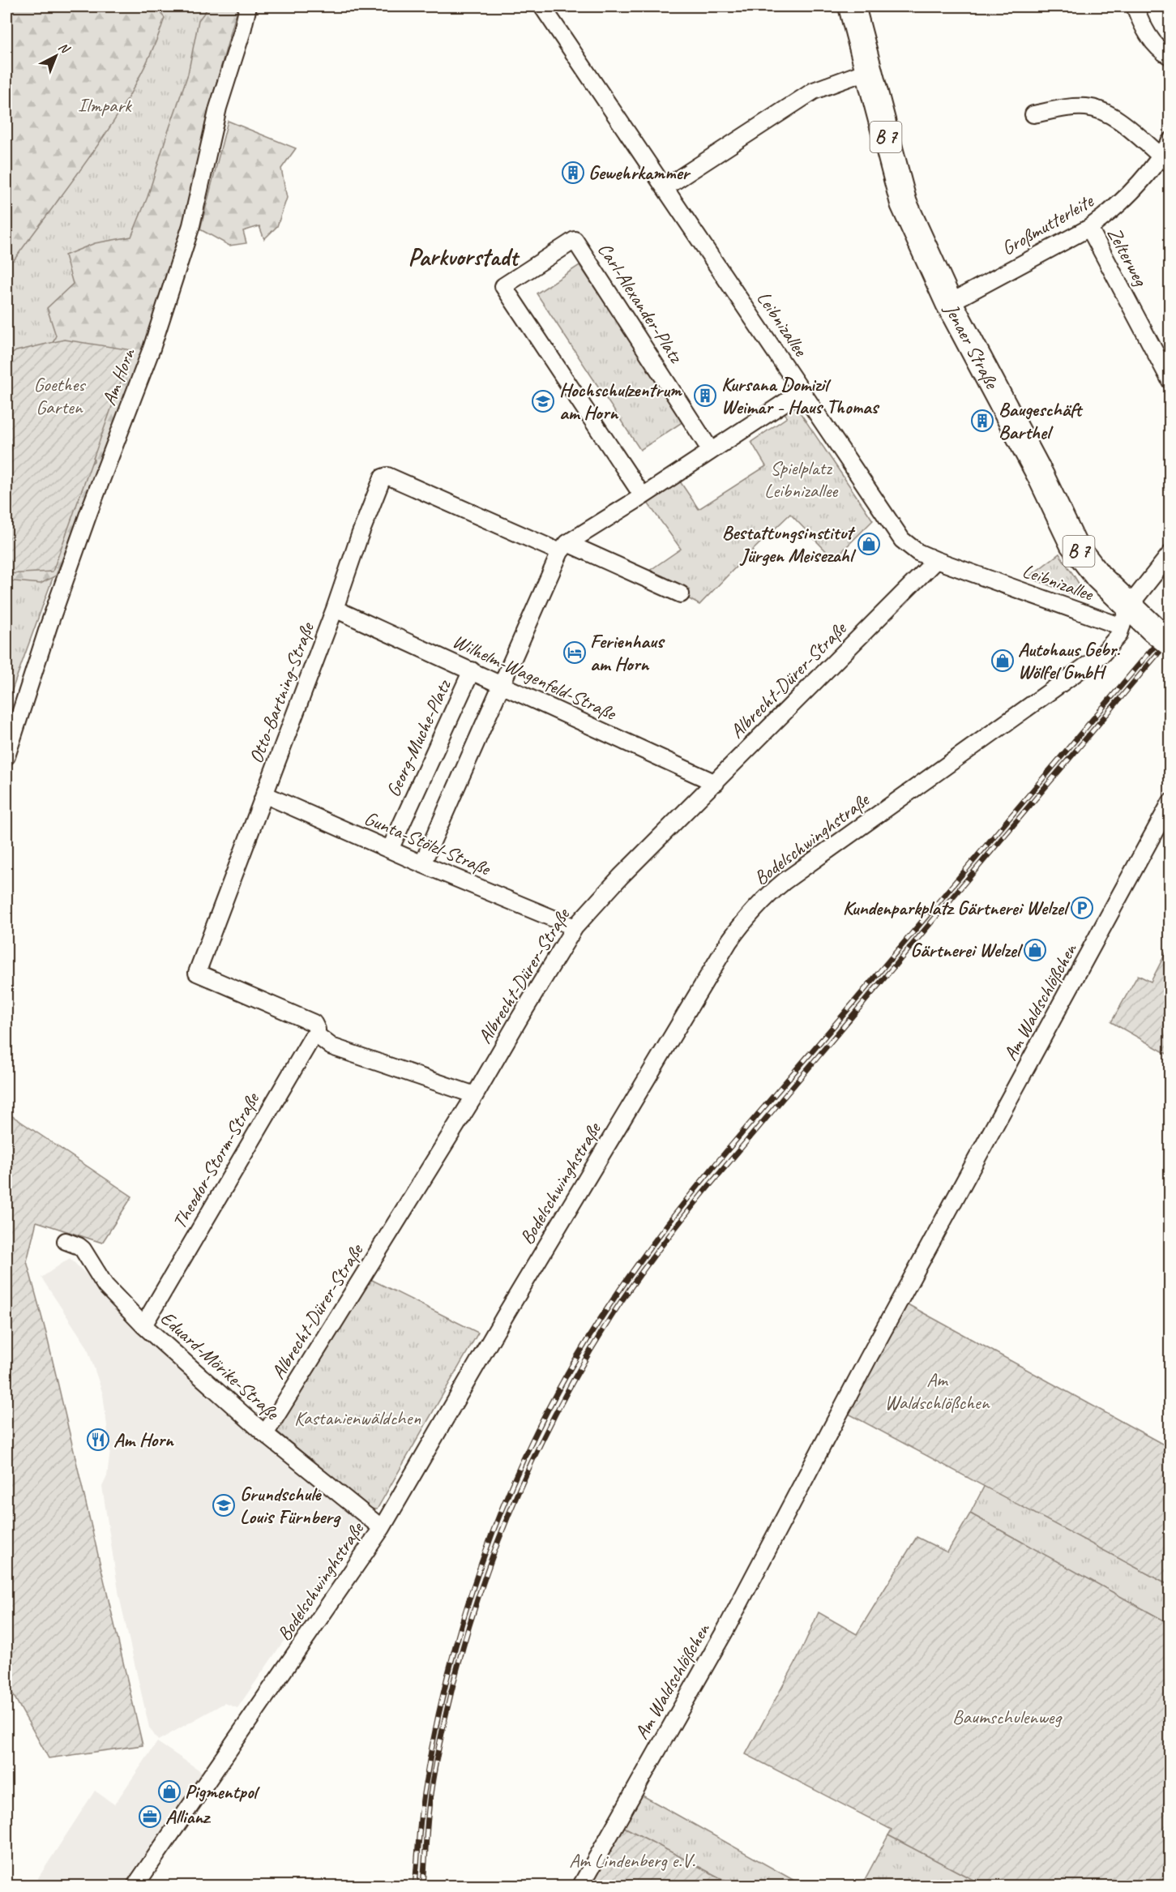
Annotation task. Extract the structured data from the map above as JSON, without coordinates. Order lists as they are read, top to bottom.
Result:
{
  "streets": {
    "main road": ["B 7", "Jenaer Straße"],
    "street": [
      "Großmutterleite",
      "Zelterweg",
      "Carl-Alexander-Platz",
      "Leibnizallee",
      "Am Horn",
      "Wilhelm-Wagenfeld-Straße",
      "Albrecht-Dürer-Straße",
      "Otto-Bartning-Straße",
      "Georg-Muche-Platz",
      "Bodelschwinghstraße",
      "Gunta-Stölzl-Straße",
      "Am Waldschlößchen",
      "Theodor-Storm-Straße",
      "Eduard-Mörike-Straße"
    ]
  },
  "crossings": [
    ["Großmutterleite", "Zelterweg"],
    ["Großmutterleite", "Jenaer Straße"],
    ["Leibnizallee", "Jenaer Straße"],
    ["Leibnizallee", "Albrecht-Dürer-Straße"],
    ["Leibnizallee", "Bodelschwinghstraße"],
    ["Jenaer Straße", "Bodelschwinghstraße"],
    ["Wilhelm-Wagenfeld-Straße", "Albrecht-Dürer-Straße"],
    ["Wilhelm-Wagenfeld-Straße", "Otto-Bartning-Straße"],
    ["Wilhelm-Wagenfeld-Straße", "Georg-Muche-Platz"],
    ["Albrecht-Dürer-Straße", "Gunta-Stölzl-Straße"],
    ["Albrecht-Dürer-Straße", "Eduard-Mörike-Straße"],
    ["Otto-Bartning-Straße", "Gunta-Stölzl-Straße"],
    ["Otto-Bartning-Straße", "Theodor-Storm-Straße"],
    ["Georg-Muche-Platz", "Gunta-Stölzl-Straße"],
    ["Bodelschwinghstraße", "Eduard-Mörike-Straße"],
    ["Theodor-Storm-Straße", "Eduard-Mörike-Straße"]
  ],
  "districts": ["Parkvorstadt"],
  "parks": [
    "Ilmpark",
    "Goethes Garten",
    "Spielplatz Leibnizallee",
    "Am Waldschlößchen",
    "Kastanienwäldchen",
    "Baumschulenweg",
    "Am Lindenberg e.V."
  ],
  "places": {
    "building": ["Gewehrkammer", "Kursana Domizil Weimar - Haus Thomas", "Baugeschäft Barthel"],
    "school or university": ["Hochschulzentrum am Horn", "Grundschule Louis Fürnberg"],
    "shop": [
      "Bestattungsinstitut Jürgen Meisezahl",
      "Autohaus Gebr. Wölfel GmbH",
      "Gärtnerei Welzel",
      "Pigmentpol"
    ],
    "hotel": ["Ferienhaus am Horn"],
    "parking": ["Kundenparkplatz Gärtnerei Welzel"],
    "restaurant": ["Am Horn"],
    "office": ["Allianz"]
  },
  "north": "top right"
}
